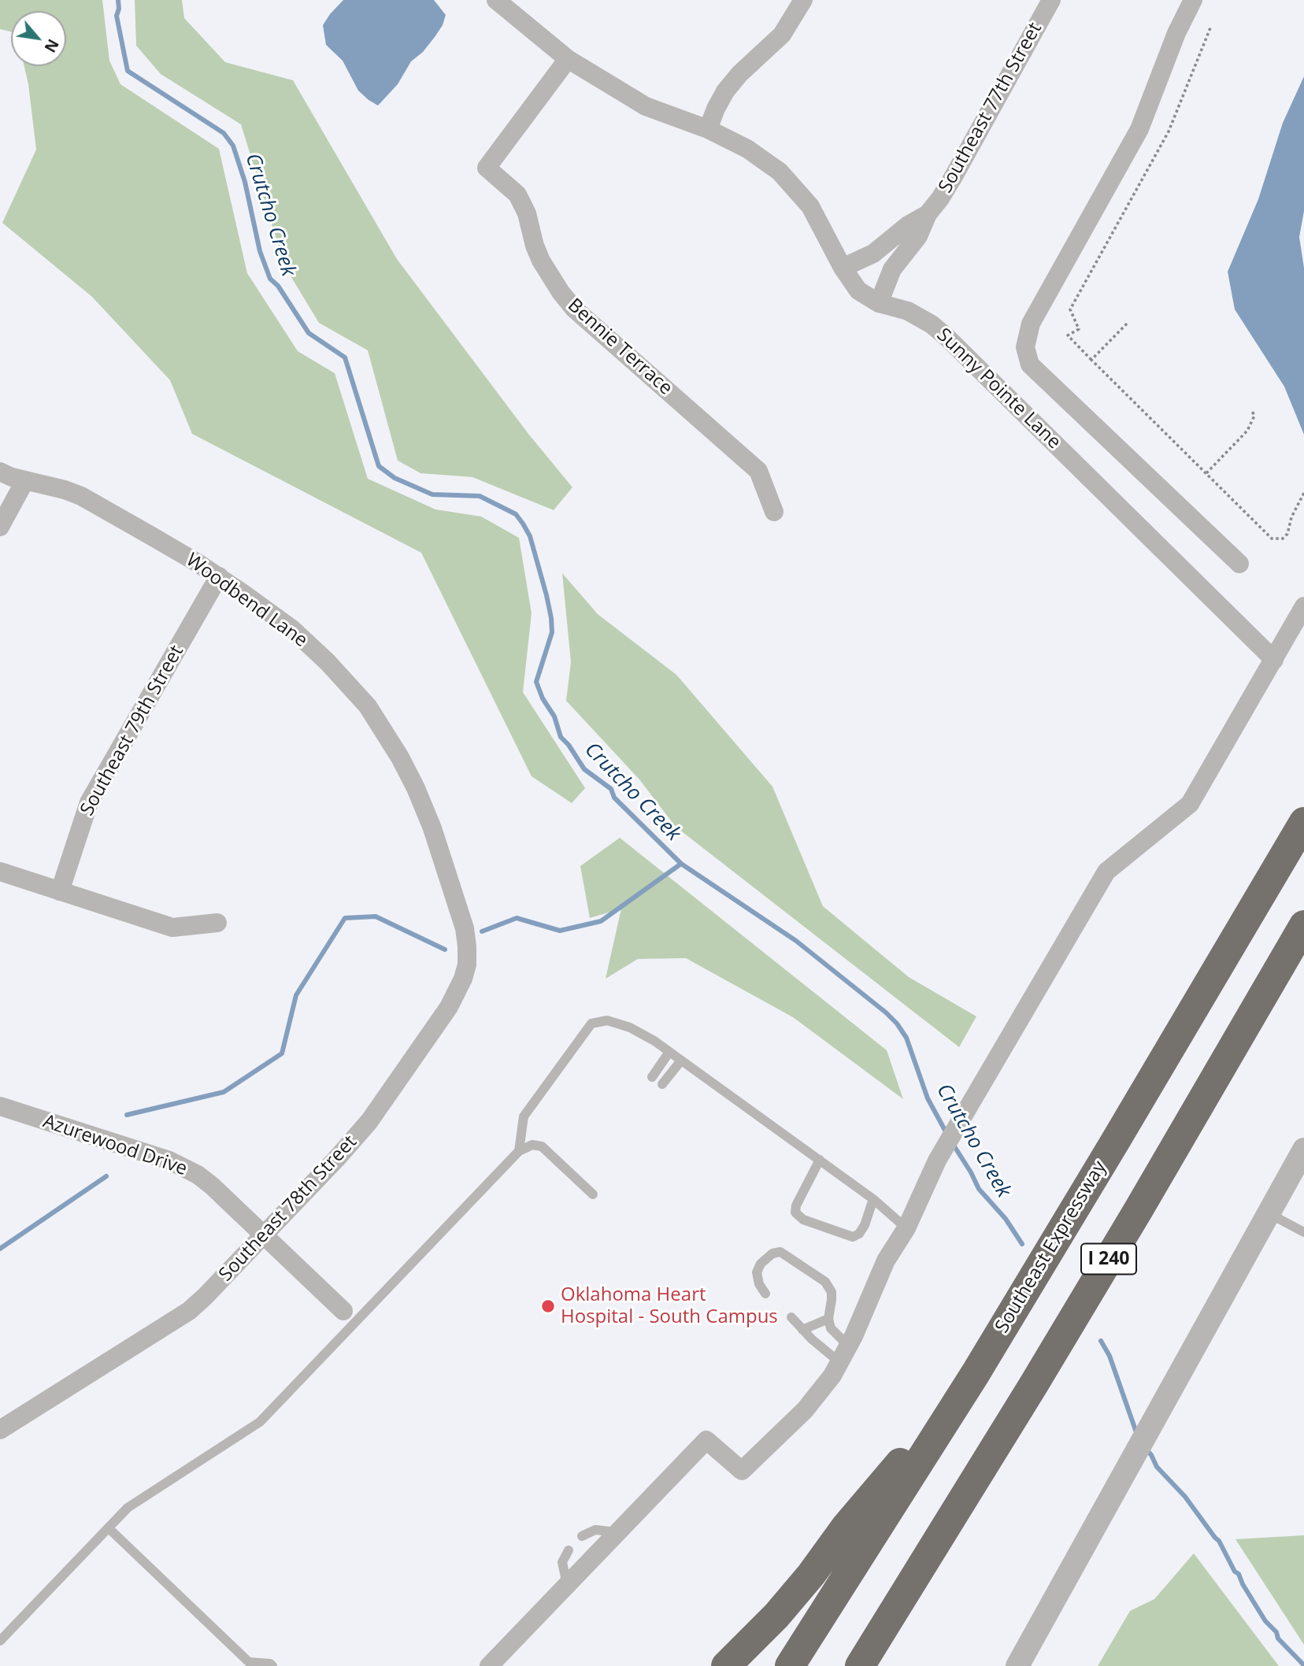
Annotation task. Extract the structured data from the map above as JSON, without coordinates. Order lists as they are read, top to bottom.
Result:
{
  "streets": {
    "highway": ["Southeast Expressway", "I 240"],
    "street": [
      "Southeast 77th Street",
      "Bennie Terrace",
      "Sunny Pointe Lane",
      "Woodbend Lane",
      "Southeast 79th Street",
      "Azurewood Drive",
      "Southeast 78th Street"
    ]
  },
  "crossings": [
    ["Southeast 77th Street", "Sunny Pointe Lane"],
    ["Bennie Terrace", "Sunny Pointe Lane"],
    ["Woodbend Lane", "Southeast 79th Street"],
    ["Woodbend Lane", "Southeast 78th Street"],
    ["Azurewood Drive", "Southeast 78th Street"]
  ],
  "water": ["Crutcho Creek"],
  "places": ["Oklahoma Heart Hospital - South Campus"],
  "north": "bottom right"
}
